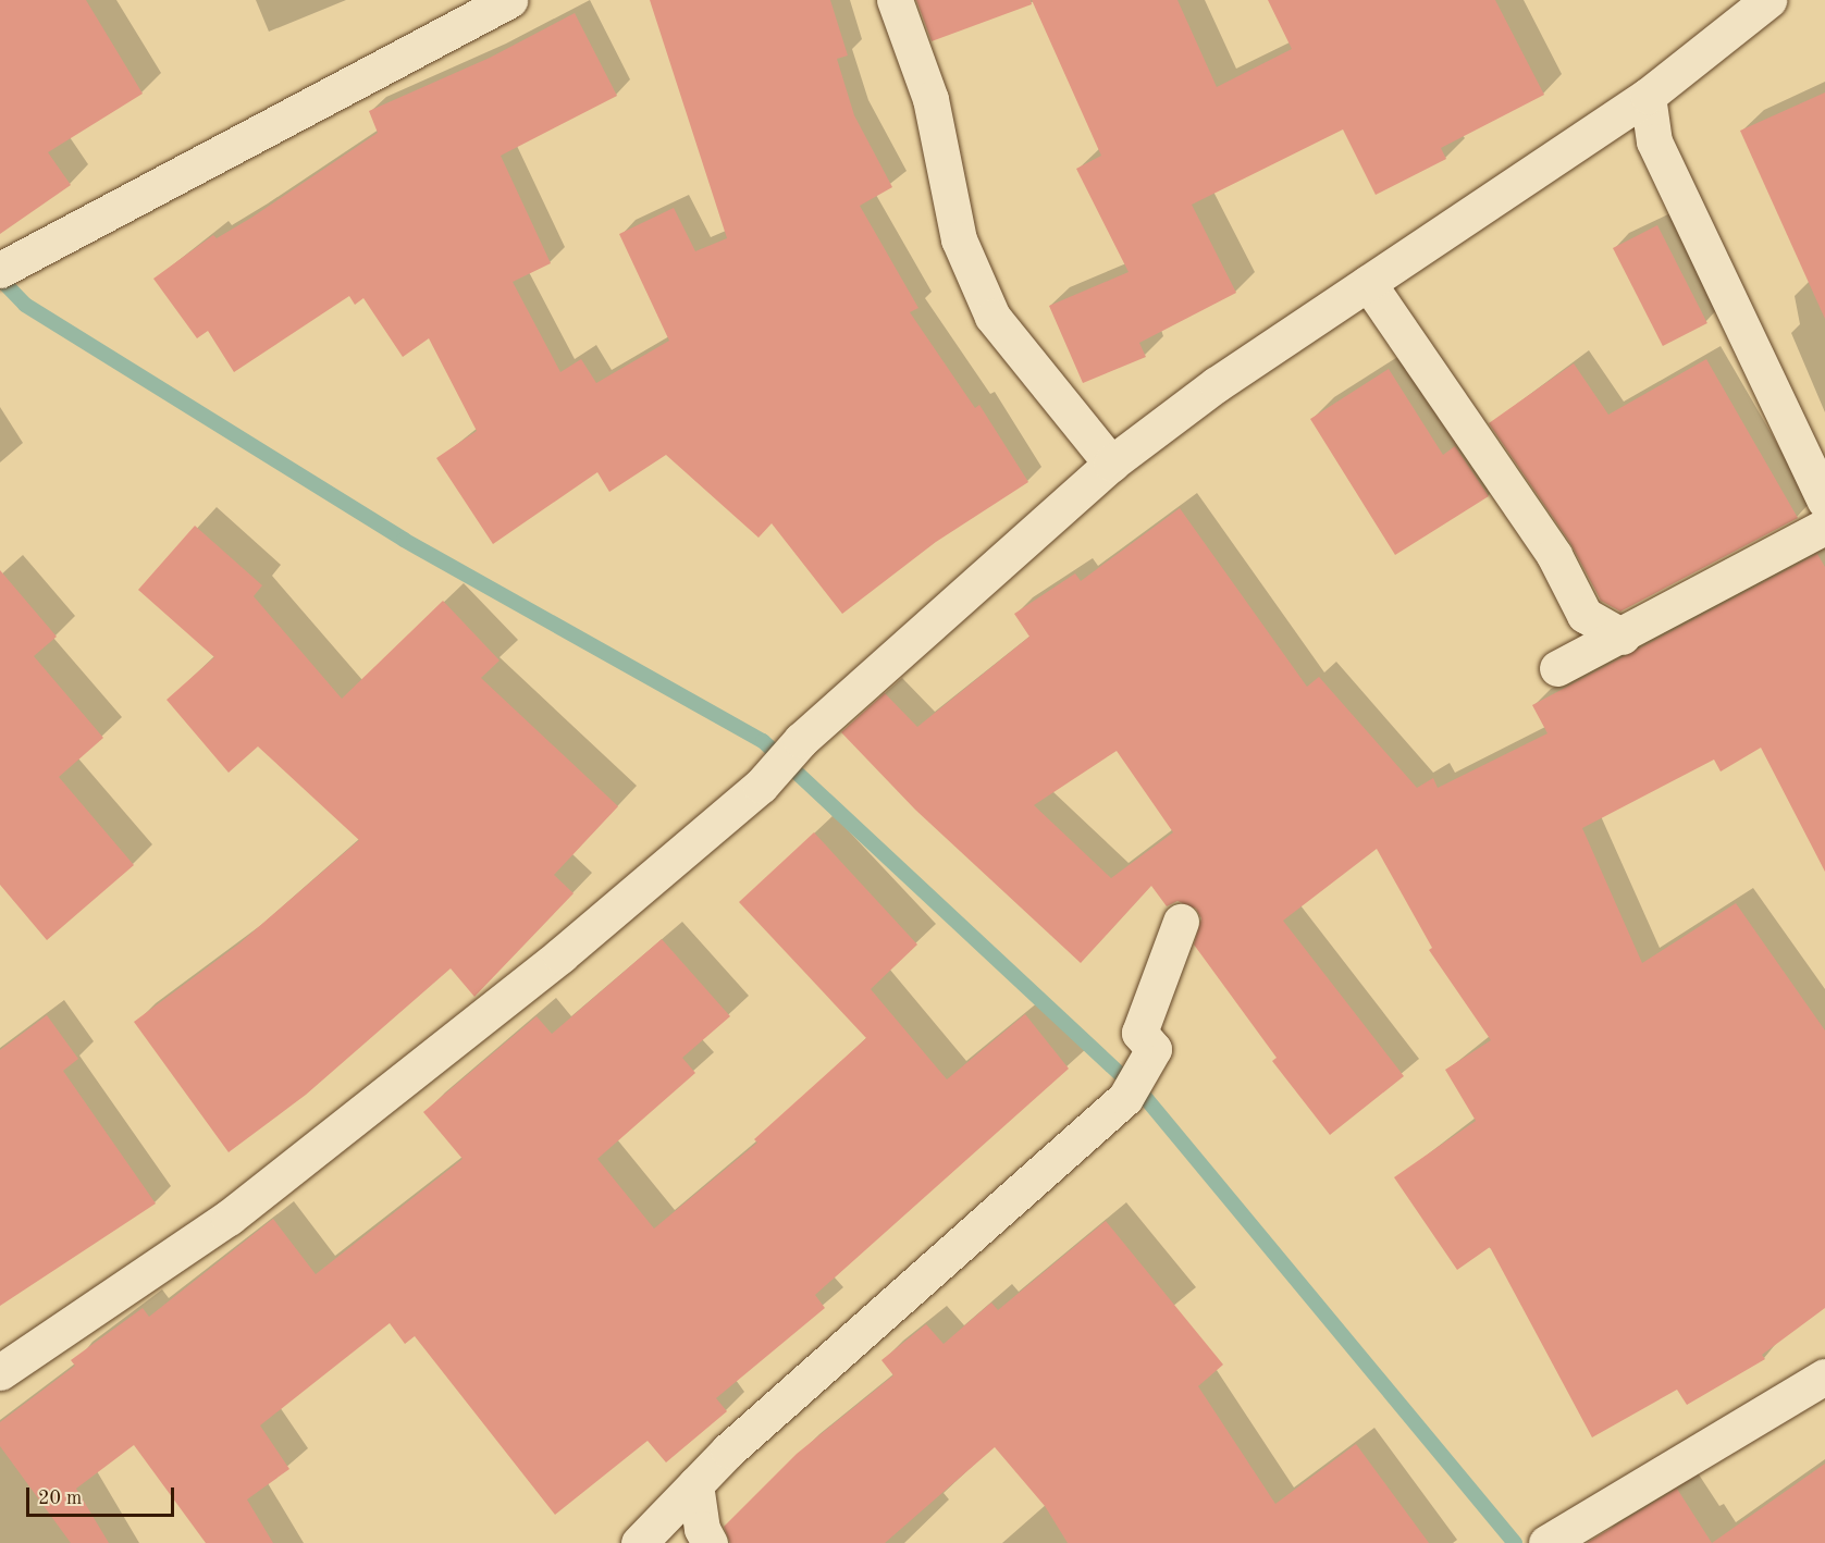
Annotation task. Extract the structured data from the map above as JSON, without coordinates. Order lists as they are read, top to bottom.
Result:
{
  "scale_bar": "20 m"
}
